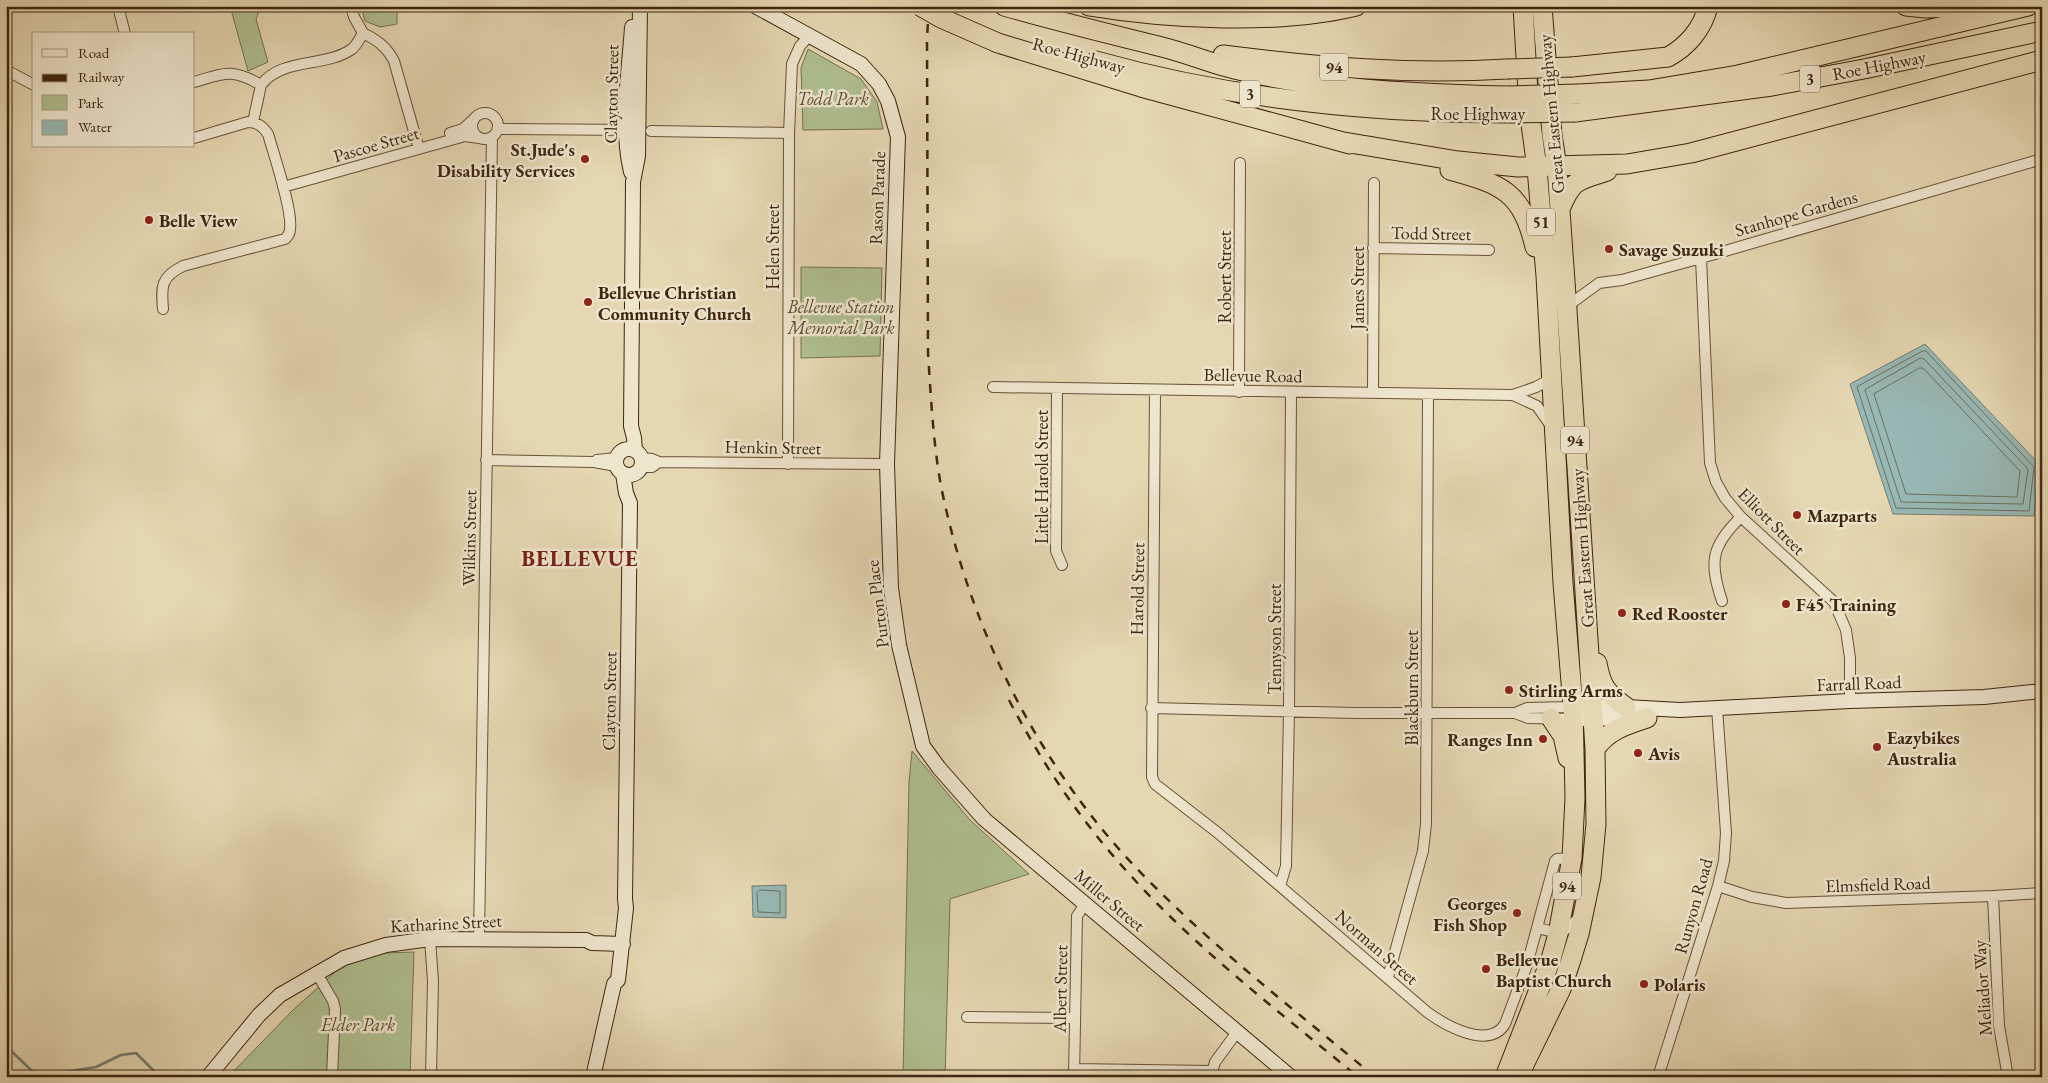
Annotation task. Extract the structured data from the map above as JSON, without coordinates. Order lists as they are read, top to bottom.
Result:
{
  "streets": {
    "highway": [
      "Roe Highway",
      "94",
      "3",
      "Great Eastern Highway",
      "51"
    ],
    "main road": [
      "Clayton Street",
      "Rason Parade",
      "Purton Place",
      "Farrall Road",
      "Miller Street",
      "Katharine Street"
    ],
    "street": [
      "Pascoe Street",
      "Stanhope Gardens",
      "Todd Street",
      "Helen Street",
      "Robert Street",
      "James Street",
      "Bellevue Road",
      "Henkin Street",
      "Little Harold Street",
      "Elliott Street",
      "Wilkins Street",
      "Harold Street",
      "Tennyson Street",
      "Blackburn Street",
      "Elmsfield Road",
      "Runyon Road",
      "Norman Street",
      "Meliador Way",
      "Albert Street"
    ]
  },
  "crossings": [
    ["Roe Highway", "94"],
    ["94", "Great Eastern Highway"],
    ["Clayton Street", "Henkin Street"],
    ["Clayton Street", "Katharine Street"],
    ["Great Eastern Highway", "Stanhope Gardens"],
    ["Great Eastern Highway", "Bellevue Road"],
    ["Great Eastern Highway", "Farrall Road"],
    ["Great Eastern Highway", "Norman Street"],
    ["Pascoe Street", "Wilkins Street"],
    ["Rason Parade", "Helen Street"],
    ["Rason Parade", "Henkin Street"],
    ["Rason Parade", "Purton Place"],
    ["Stanhope Gardens", "Elliott Street"],
    ["Todd Street", "James Street"],
    ["Helen Street", "Henkin Street"],
    ["Robert Street", "Bellevue Road"],
    ["James Street", "Bellevue Road"],
    ["Bellevue Road", "Little Harold Street"],
    ["Bellevue Road", "Harold Street"],
    ["Bellevue Road", "Tennyson Street"],
    ["Bellevue Road", "Blackburn Street"],
    ["Henkin Street", "Wilkins Street"],
    ["Henkin Street", "Purton Place"],
    ["Elliott Street", "Farrall Road"],
    ["Wilkins Street", "Katharine Street"],
    ["Harold Street", "Norman Street"],
    ["Purton Place", "Miller Street"],
    ["Tennyson Street", "Norman Street"],
    ["Farrall Road", "Runyon Road"],
    ["Blackburn Street", "Norman Street"],
    ["Elmsfield Road", "Runyon Road"],
    ["Elmsfield Road", "Meliador Way"],
    ["Miller Street", "Albert Street"]
  ],
  "districts": ["BELLEVUE"],
  "parks": ["Todd Park", "Bellevue Station Memorial Park", "Elder Park"],
  "places": [
    "St.Jude's Disability Services",
    "Belle View",
    "Savage Suzuki",
    "Bellevue Christian Community Church",
    "Mazparts",
    "F45 Training",
    "Red Rooster",
    "Stirling Arms",
    "Ranges Inn",
    "Eazybikes Australia",
    "Avis",
    "Georges Fish Shop",
    "Bellevue Baptist Church",
    "Polaris"
  ],
  "legend": [
    "Road",
    "Railway",
    "Park",
    "Water"
  ]
}
